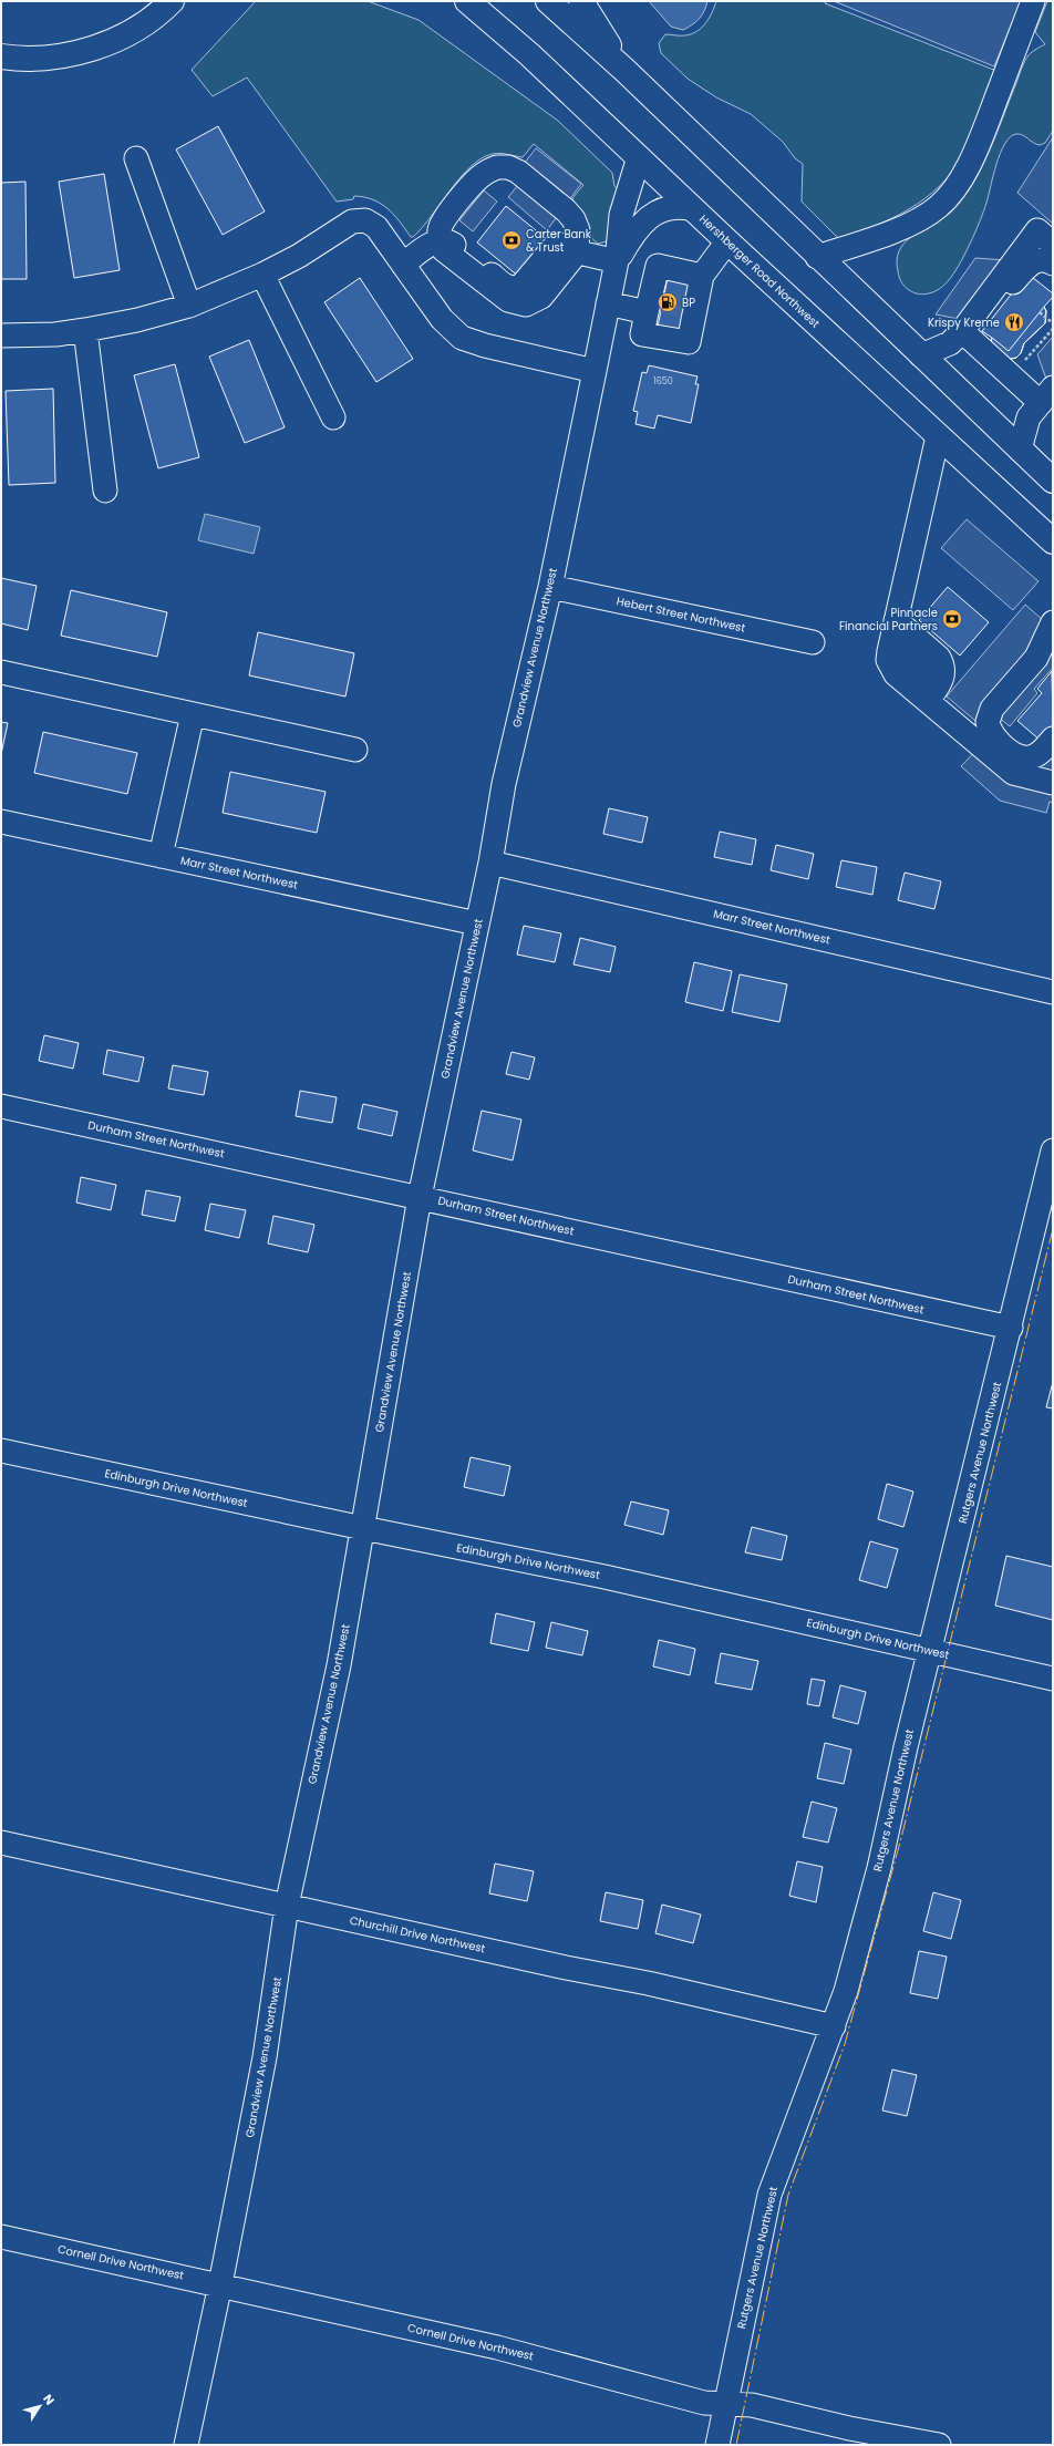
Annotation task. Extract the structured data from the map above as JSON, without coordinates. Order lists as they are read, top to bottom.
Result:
{
  "streets": {
    "main road": ["Hershberger Road Northwest"],
    "street": [
      "Hebert Street Northwest",
      "Grandview Avenue Northwest",
      "Marr Street Northwest",
      "Durham Street Northwest",
      "Rutgers Avenue Northwest",
      "Edinburgh Drive Northwest",
      "Churchill Drive Northwest",
      "Cornell Drive Northwest"
    ]
  },
  "crossings": [
    ["Hershberger Road Northwest", "Grandview Avenue Northwest"],
    ["Hebert Street Northwest", "Grandview Avenue Northwest"],
    ["Grandview Avenue Northwest", "Marr Street Northwest"],
    ["Grandview Avenue Northwest", "Durham Street Northwest"],
    ["Grandview Avenue Northwest", "Edinburgh Drive Northwest"],
    ["Grandview Avenue Northwest", "Churchill Drive Northwest"],
    ["Grandview Avenue Northwest", "Cornell Drive Northwest"],
    ["Durham Street Northwest", "Rutgers Avenue Northwest"],
    ["Rutgers Avenue Northwest", "Edinburgh Drive Northwest"],
    ["Rutgers Avenue Northwest", "Churchill Drive Northwest"],
    ["Rutgers Avenue Northwest", "Cornell Drive Northwest"]
  ],
  "places": {
    "bank": ["Carter Bank & Trust", "Pinnacle Financial Partners"],
    "fuel station": ["BP"],
    "restaurant": ["Krispy Kreme"]
  },
  "house_numbers": ["1650"],
  "north": "top right"
}
